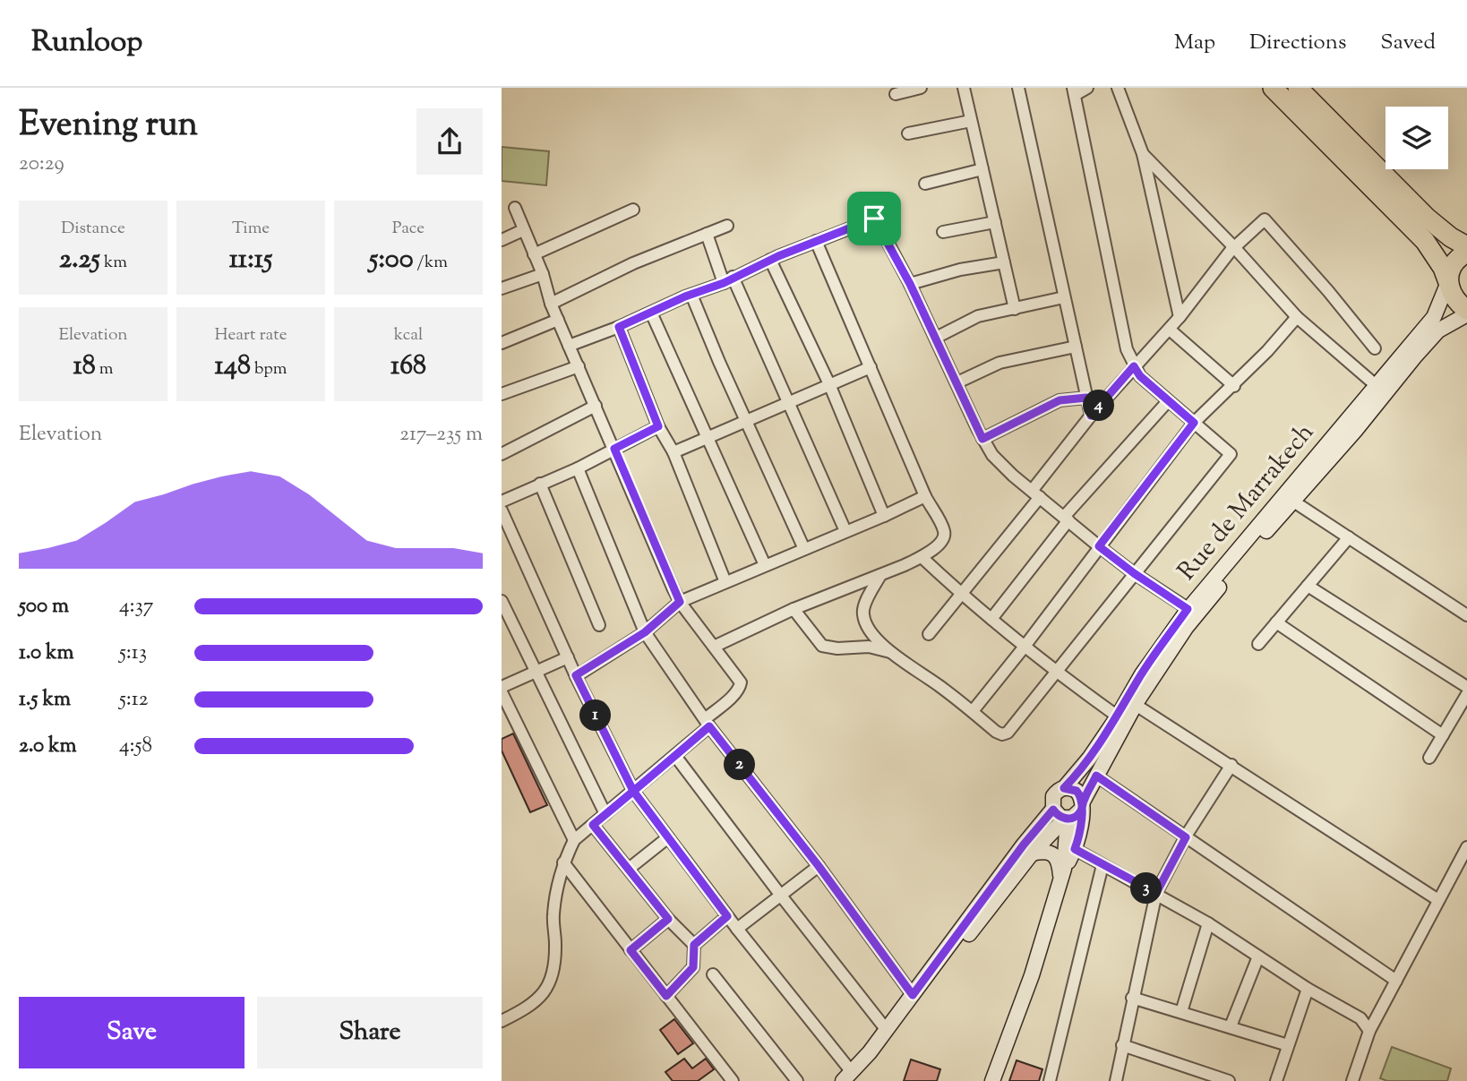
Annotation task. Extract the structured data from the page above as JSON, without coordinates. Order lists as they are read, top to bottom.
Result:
{
  "streets": {
    "main road": ["Rue de Marrakech"]
  },
  "page": {
    "header": "Runloop",
    "nav": ["Map", "Directions", "Saved"],
    "heading": ["Evening run", "20:29"],
    "stats": [
      ["Distance", "2.25 km"],
      ["Time", "11:15"],
      ["Pace", "5:00 /km"],
      ["Elevation", "18 m"],
      ["Heart rate", "148 bpm"],
      ["kcal", "168"]
    ],
    "pins": [
      "4",
      "1",
      "2",
      "3"
    ],
    "chart": ["Elevation", "217–235 m"],
    "list": [
      {
        "name": "500 m",
        "note": "4:37"
      },
      {
        "name": "1.0 km",
        "note": "5:13"
      },
      {
        "name": "1.5 km",
        "note": "5:12"
      },
      {
        "name": "2.0 km",
        "note": "4:58"
      }
    ],
    "buttons": ["Save", "Share"]
  }
}
